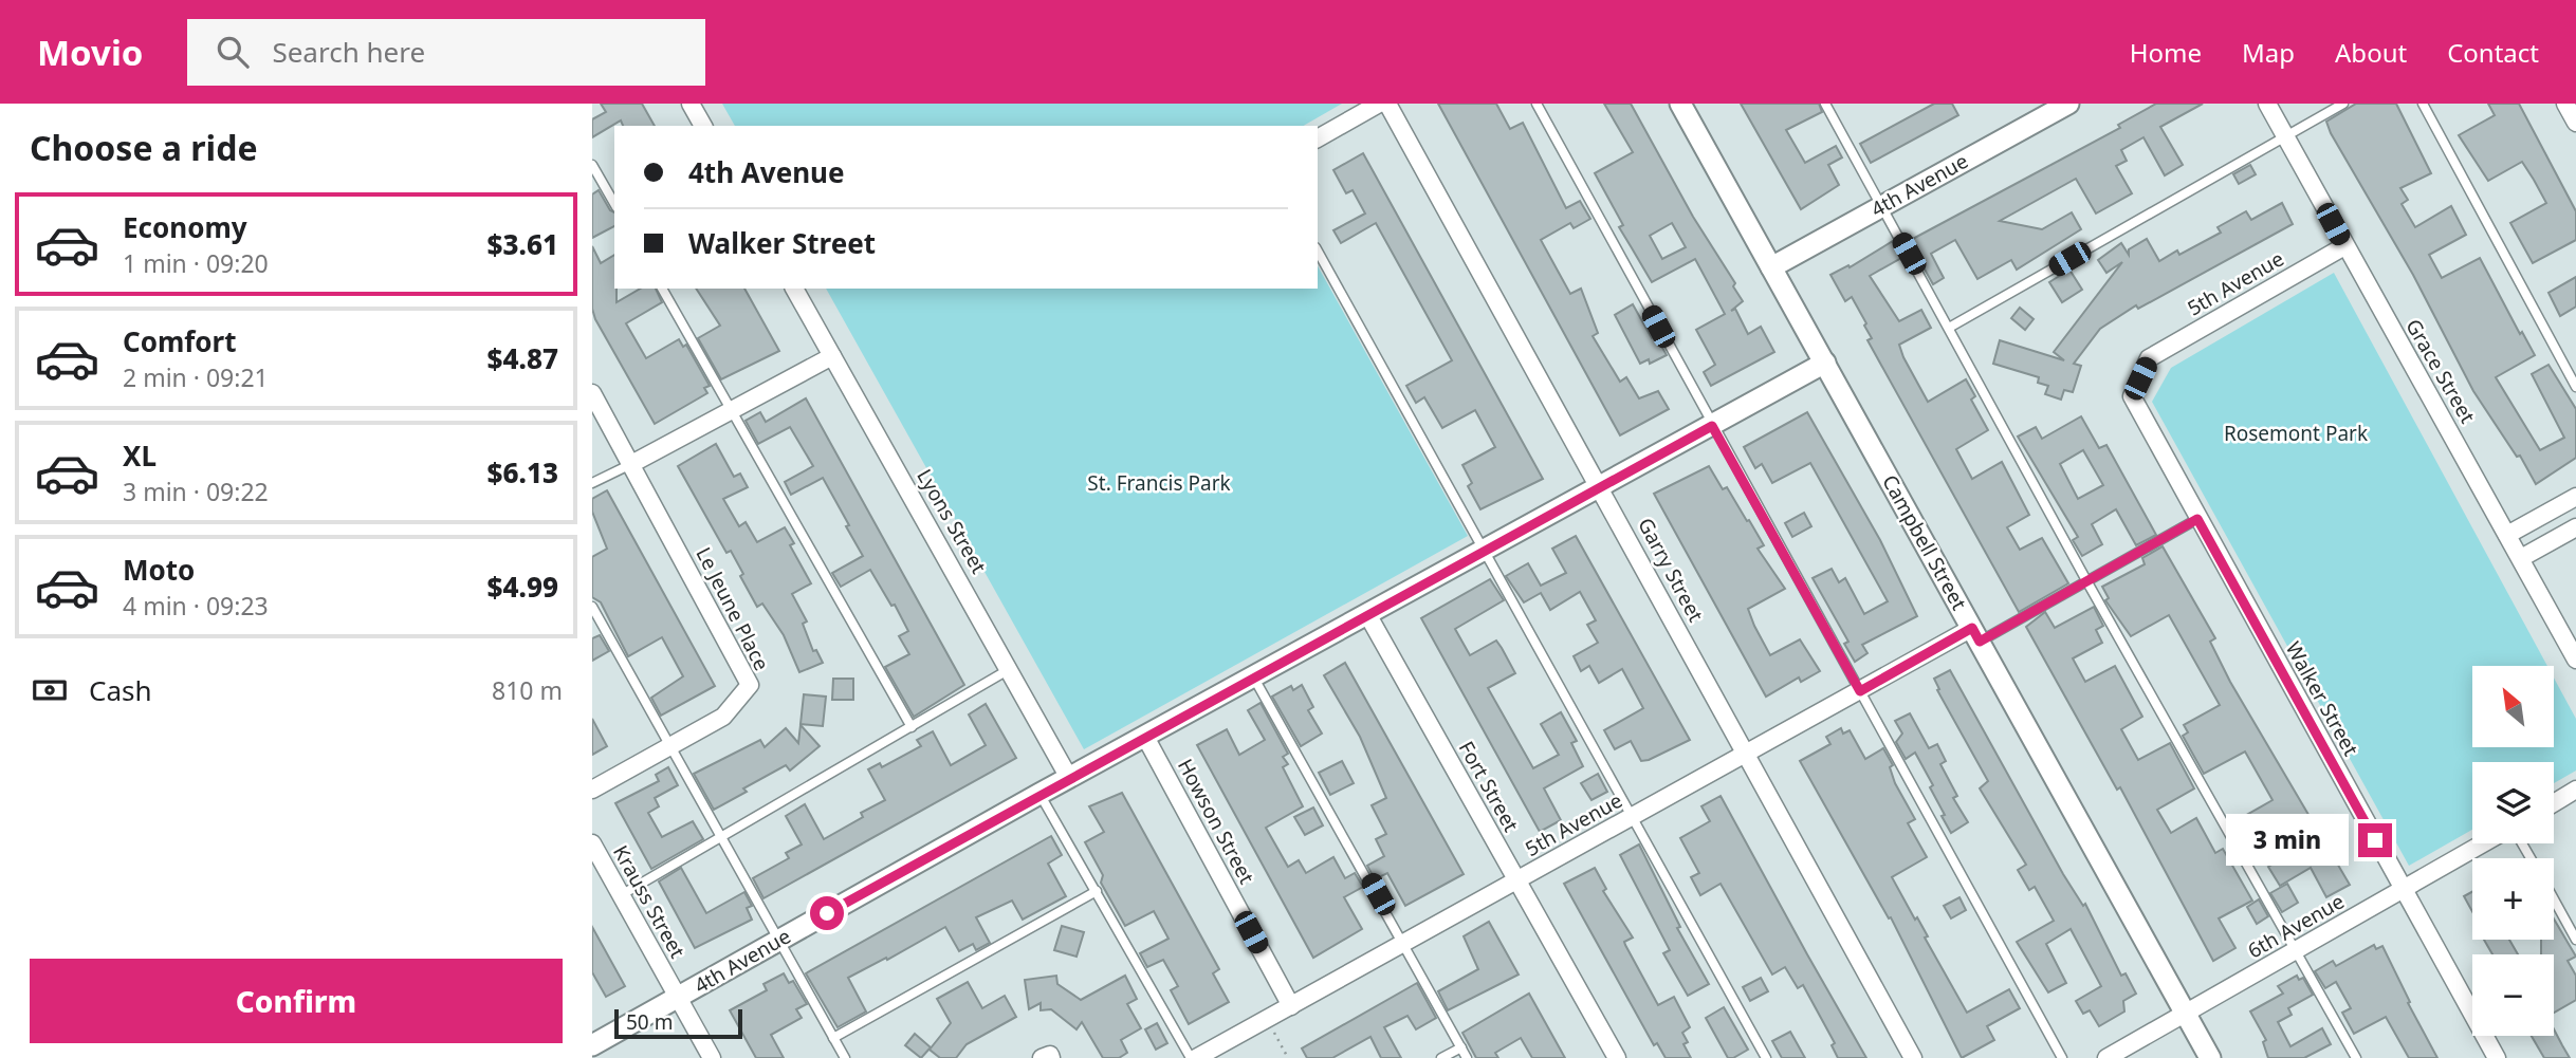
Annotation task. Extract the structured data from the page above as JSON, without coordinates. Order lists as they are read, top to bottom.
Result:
{
  "streets": {
    "street": [
      "4th Avenue",
      "5th Avenue",
      "Grace Street",
      "Lyons Street",
      "Campbell Street",
      "Garry Street",
      "Le Jeune Place",
      "Walker Street",
      "Fort Street",
      "Howson Street",
      "Krauss Street",
      "6th Avenue"
    ]
  },
  "crossings": [
    ["4th Avenue", "Lyons Street"],
    ["4th Avenue", "Campbell Street"],
    ["4th Avenue", "Garry Street"],
    ["4th Avenue", "Fort Street"],
    ["4th Avenue", "Howson Street"],
    ["4th Avenue", "Krauss Street"],
    ["5th Avenue", "Grace Street"],
    ["5th Avenue", "Campbell Street"],
    ["5th Avenue", "Garry Street"],
    ["5th Avenue", "Walker Street"],
    ["5th Avenue", "Fort Street"],
    ["5th Avenue", "Howson Street"],
    ["Campbell Street", "6th Avenue"],
    ["Walker Street", "6th Avenue"]
  ],
  "parks": ["Rosemont Park", "St. Francis Park"],
  "scale_bar": "50 m",
  "north": "top left",
  "page": {
    "header": "Movio",
    "search": "Search here",
    "nav": [
      "Home",
      "Map",
      "About",
      "Contact"
    ],
    "heading": "Choose a ride",
    "banner": ["4th Avenue", "Walker Street"],
    "list": [
      {
        "name": "Economy",
        "note": "1 min · 09:20",
        "value": "$3.61"
      },
      {
        "name": "Comfort",
        "note": "2 min · 09:21",
        "value": "$4.87"
      },
      {
        "name": "XL",
        "note": "3 min · 09:22",
        "value": "$6.13"
      },
      {
        "name": "Moto",
        "note": "4 min · 09:23",
        "value": "$4.99"
      }
    ],
    "pay": ["Cash", "810 m"],
    "map_buttons": ["+", "−"],
    "bubble": "3 min",
    "buttons": "Confirm",
    "scale": "50 m"
  }
}
